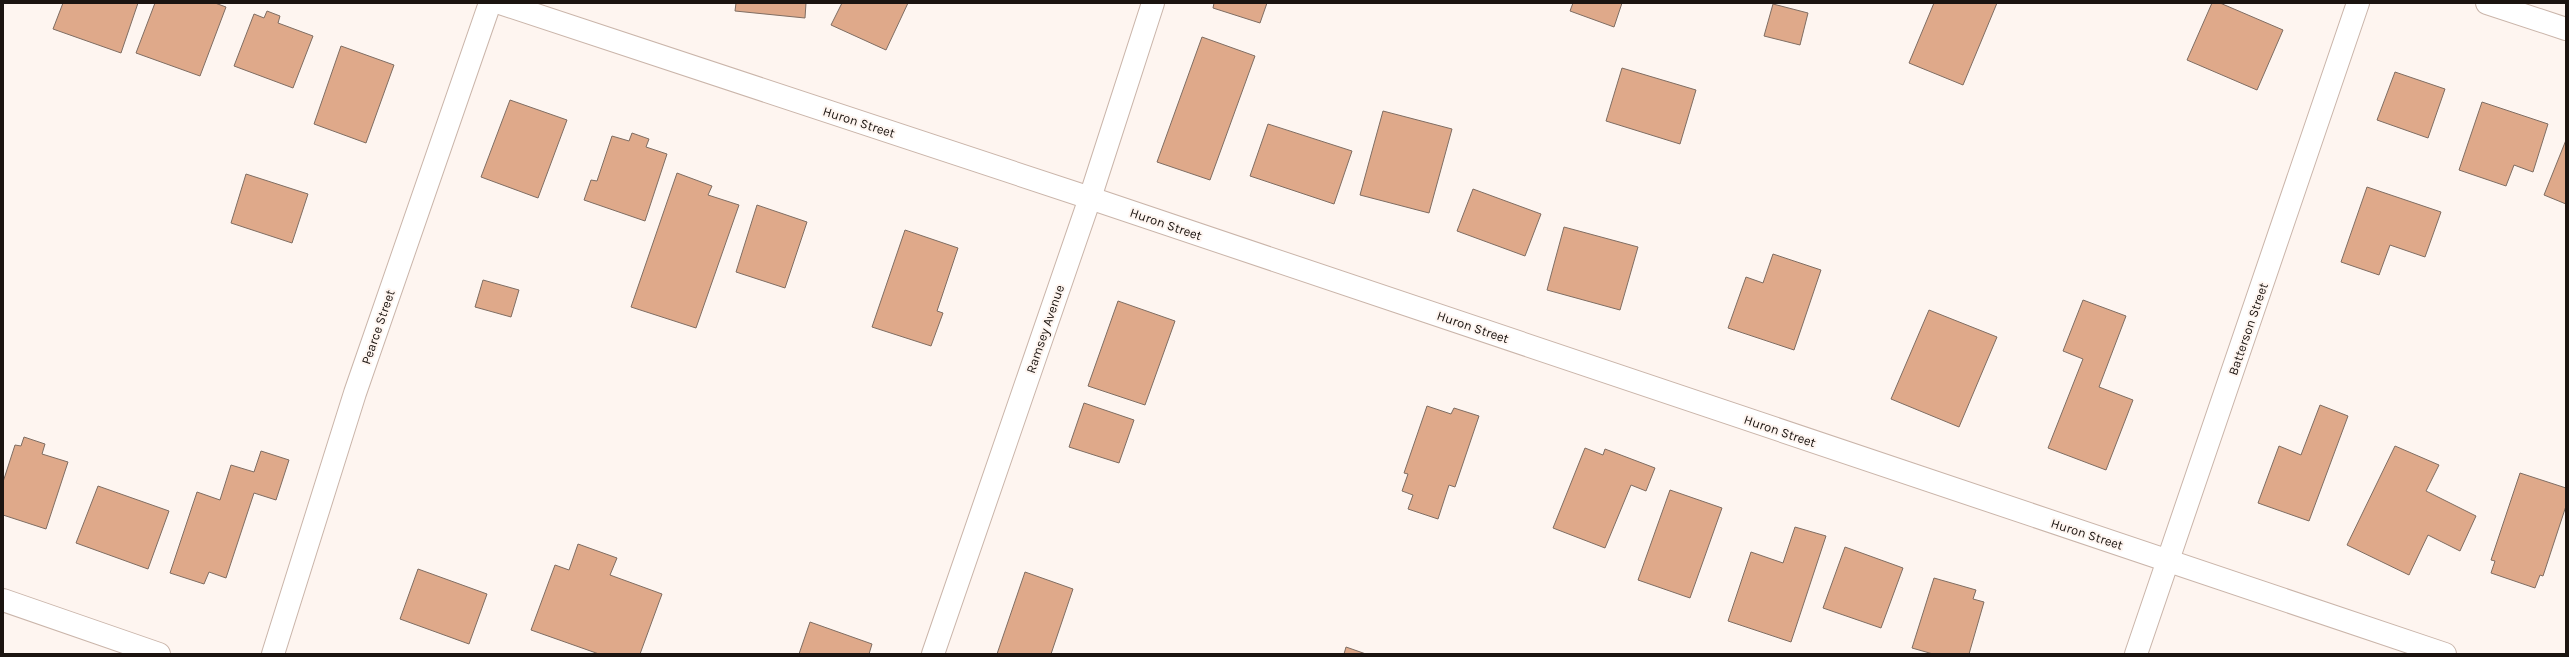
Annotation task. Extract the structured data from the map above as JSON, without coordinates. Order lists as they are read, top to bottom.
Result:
{
  "streets": {
    "street": [
      "Huron Street",
      "Pearce Street",
      "Ramsey Avenue",
      "Batterson Street"
    ]
  },
  "crossings": [
    ["Huron Street", "Ramsey Avenue"],
    ["Huron Street", "Batterson Street"]
  ]
}
